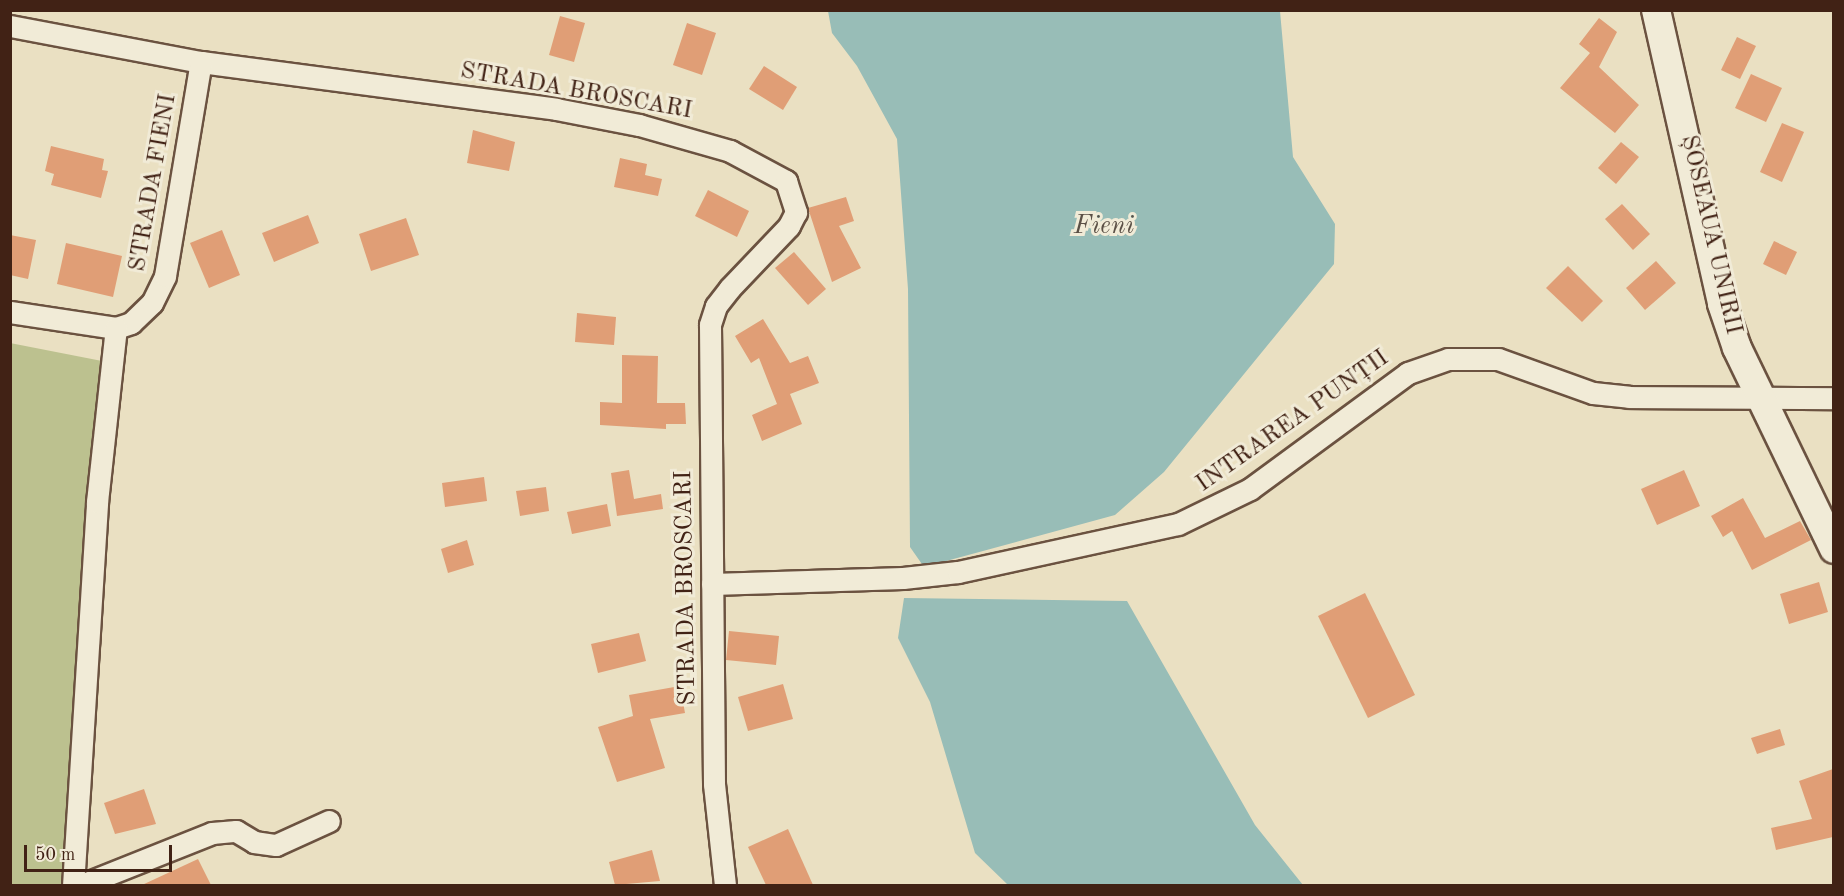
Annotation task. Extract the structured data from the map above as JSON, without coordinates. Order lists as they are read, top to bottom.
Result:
{
  "streets": {
    "main road": ["ȘOSEAUA UNIRII"],
    "street": ["STRADA BROSCARI", "STRADA FIENI", "INTRAREA PUNȚII"]
  },
  "crossings": [
    ["STRADA BROSCARI", "STRADA FIENI"],
    ["STRADA BROSCARI", "INTRAREA PUNȚII"],
    ["ȘOSEAUA UNIRII", "INTRAREA PUNȚII"]
  ],
  "water": ["Fieni"],
  "scale_bar": "50 m"
}
